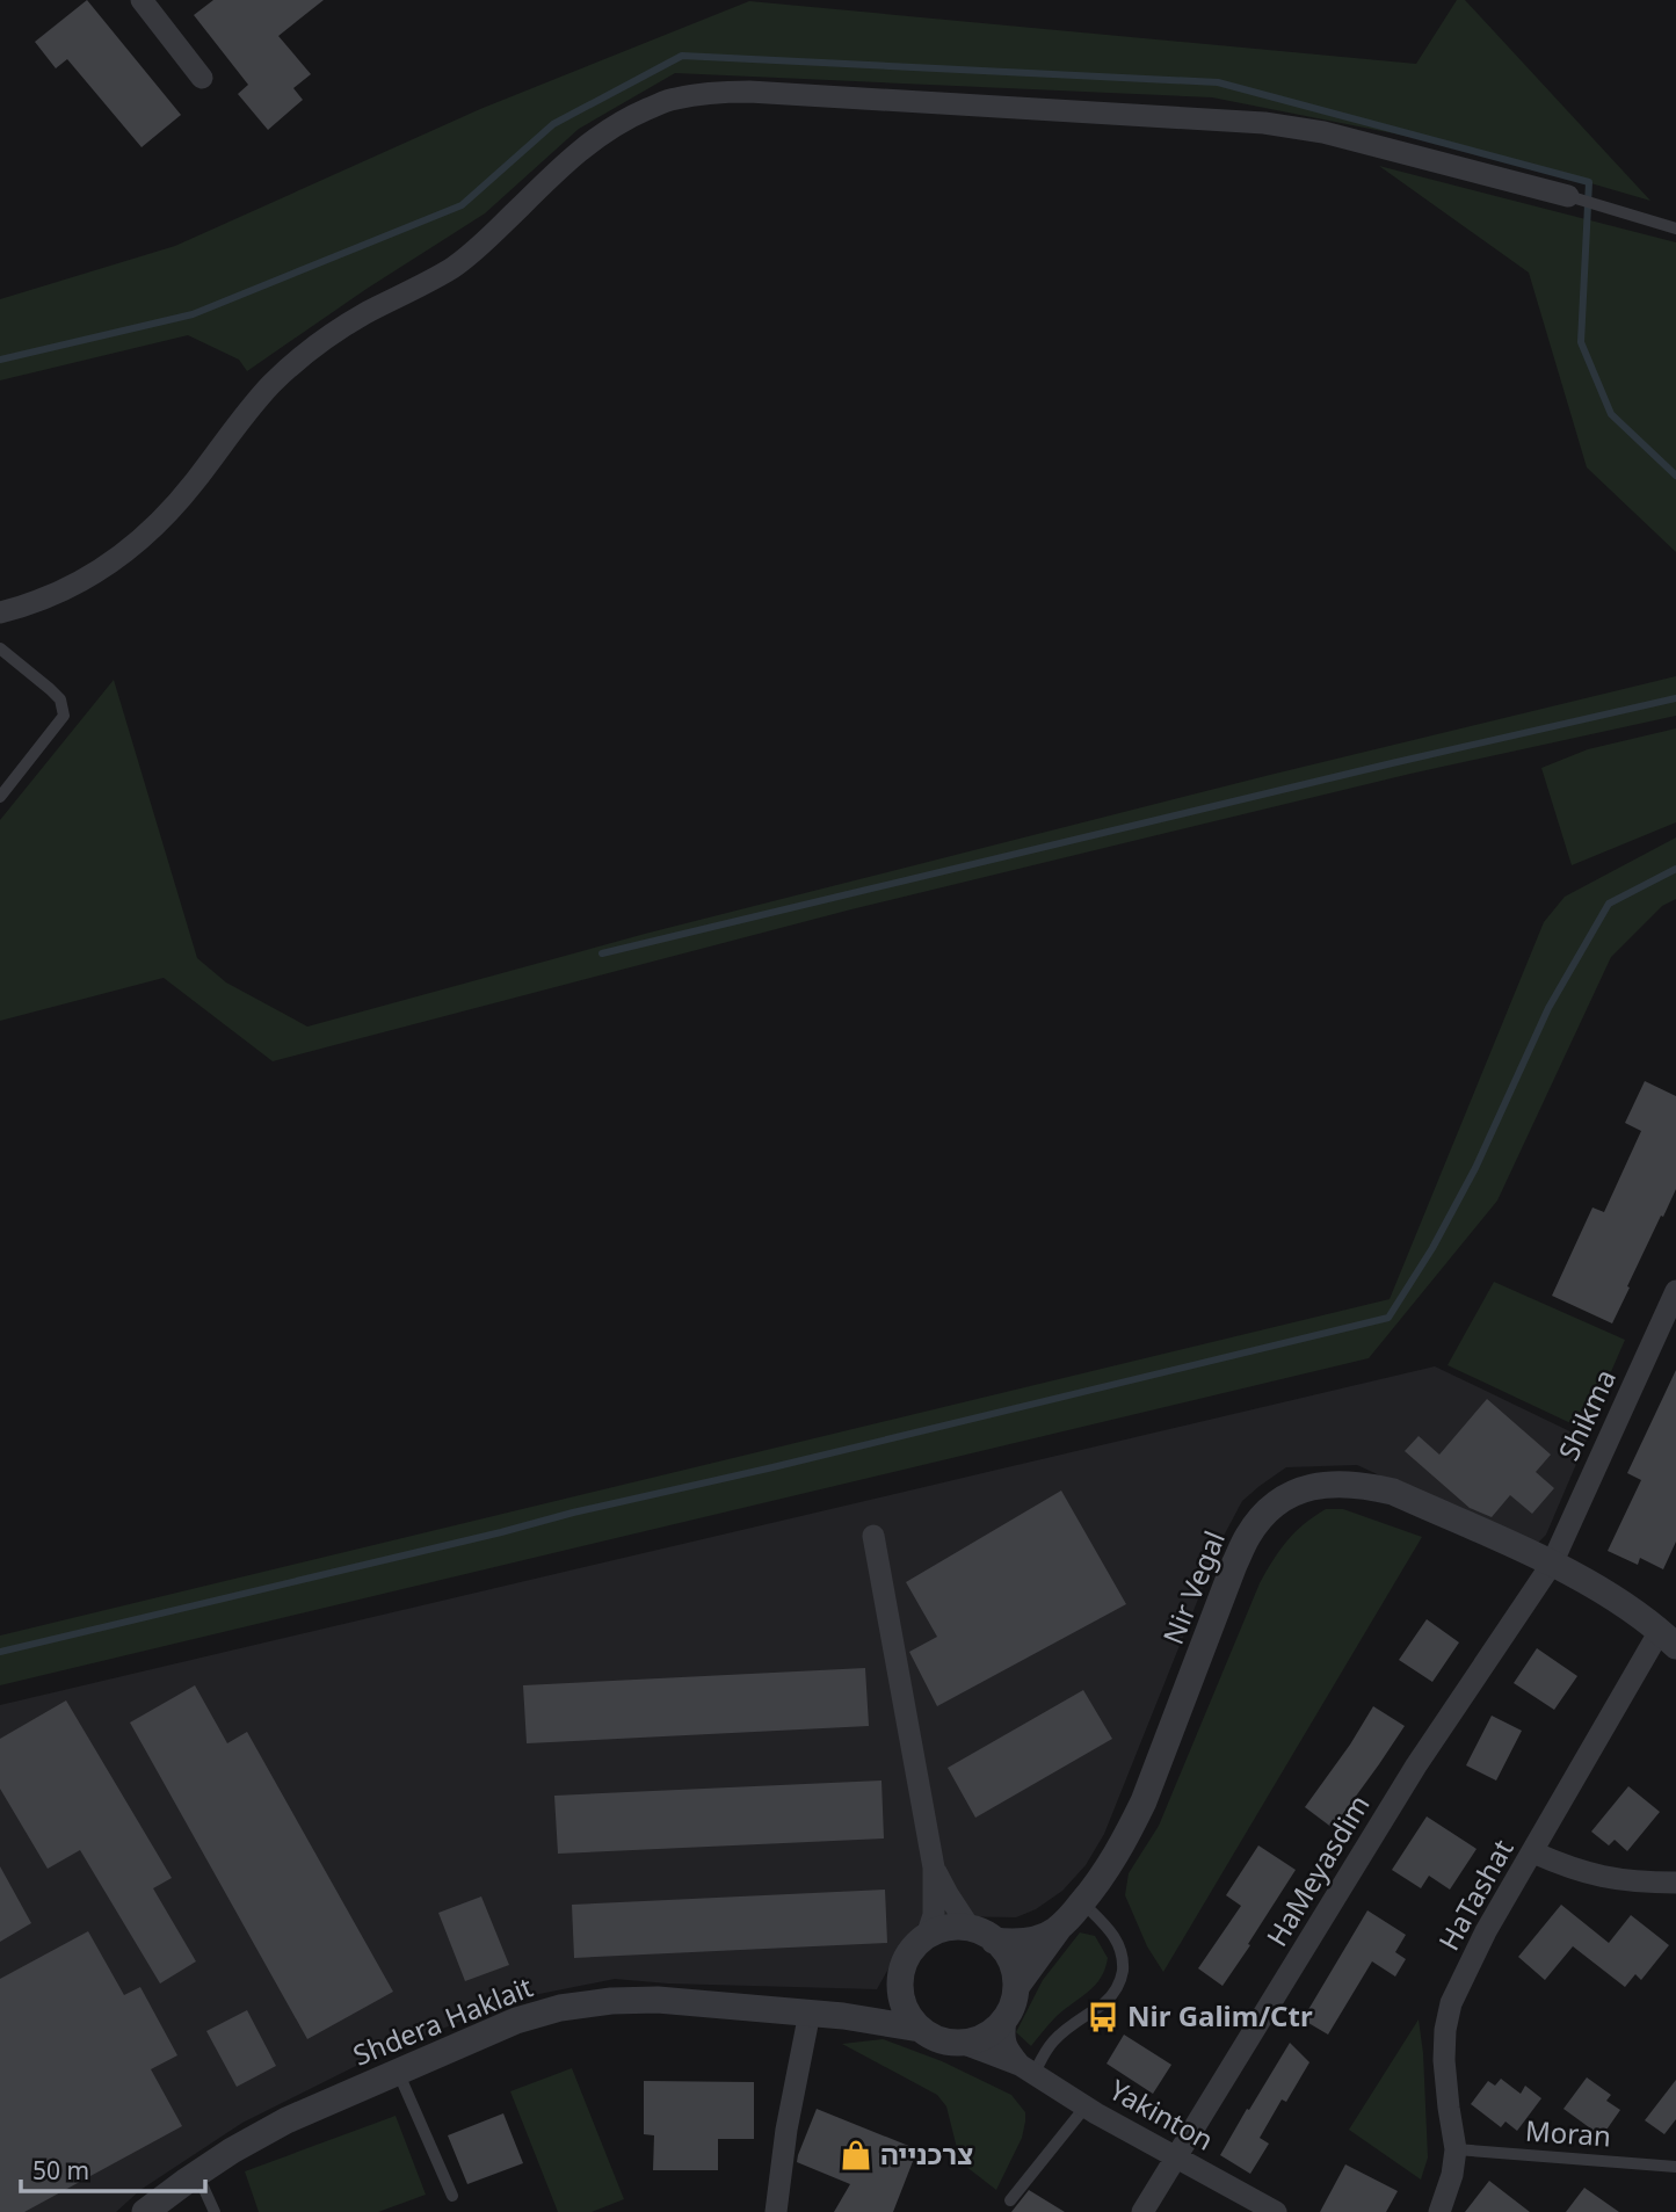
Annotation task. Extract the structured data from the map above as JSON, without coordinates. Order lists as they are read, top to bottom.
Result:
{
  "streets": {
    "street": [
      "Shikma",
      "Nir Vegal",
      "HaMeyasdim",
      "HaTashat",
      "Shdera Haklait",
      "Yakinton"
    ],
    "lane": ["Moran"]
  },
  "crossings": [
    ["Shikma", "Nir Vegal"],
    ["Shikma", "HaMeyasdim"],
    ["Nir Vegal", "HaMeyasdim"],
    ["Nir Vegal", "HaTashat"],
    ["Nir Vegal", "Shdera Haklait"],
    ["Nir Vegal", "Yakinton"],
    ["HaMeyasdim", "Yakinton"],
    ["HaTashat", "Moran"],
    ["Shdera Haklait", "Yakinton"]
  ],
  "places": {
    "bus stop": ["Nir Galim/Ctr"],
    "shop": ["צרכנייה"]
  },
  "scale_bar": "50 m"
}
